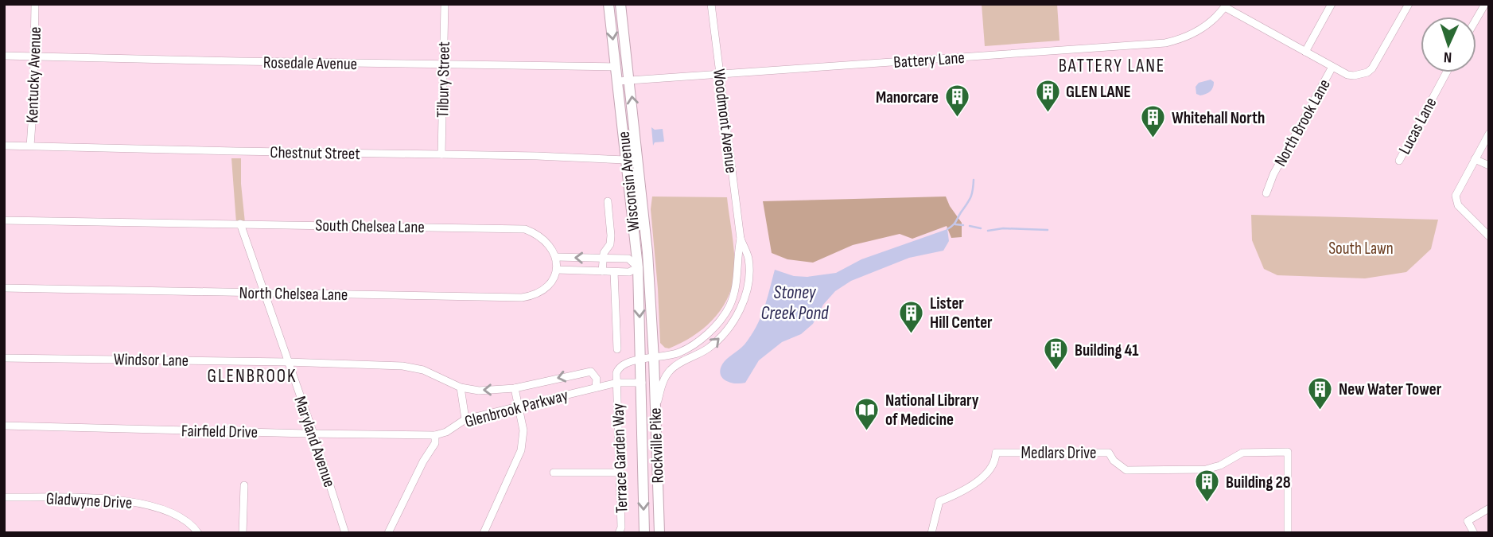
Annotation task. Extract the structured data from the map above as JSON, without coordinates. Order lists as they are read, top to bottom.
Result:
{
  "streets": {
    "main road": ["Wisconsin Avenue", "Rockville Pike"],
    "street": [
      "Battery Lane",
      "Rosedale Avenue",
      "Kentucky Avenue",
      "Tilbury Street",
      "Woodmont Avenue",
      "North Brook Lane",
      "Lucas Lane",
      "Chestnut Street",
      "South Chelsea Lane",
      "North Chelsea Lane",
      "Windsor Lane",
      "Glenbrook Parkway",
      "Fairfield Drive",
      "Maryland Avenue",
      "Medlars Drive",
      "Terrace Garden Way",
      "Gladwyne Drive"
    ]
  },
  "crossings": [
    ["Battery Lane", "Woodmont Avenue"],
    ["Battery Lane", "Wisconsin Avenue"],
    ["Rosedale Avenue", "Kentucky Avenue"],
    ["Rosedale Avenue", "Tilbury Street"],
    ["Rosedale Avenue", "Wisconsin Avenue"],
    ["Kentucky Avenue", "Chestnut Street"],
    ["Tilbury Street", "Chestnut Street"],
    ["Woodmont Avenue", "Wisconsin Avenue"],
    ["Woodmont Avenue", "Rockville Pike"],
    ["Chestnut Street", "Wisconsin Avenue"],
    ["Wisconsin Avenue", "Rockville Pike"],
    ["South Chelsea Lane", "Maryland Avenue"],
    ["North Chelsea Lane", "Maryland Avenue"],
    ["Windsor Lane", "Glenbrook Parkway"],
    ["Windsor Lane", "Maryland Avenue"],
    ["Glenbrook Parkway", "Fairfield Drive"],
    ["Glenbrook Parkway", "Rockville Pike"],
    ["Glenbrook Parkway", "Terrace Garden Way"],
    ["Fairfield Drive", "Maryland Avenue"]
  ],
  "districts": ["BATTERY LANE", "GLENBROOK"],
  "water": ["Stoney Creek Pond"],
  "parks": ["South Lawn"],
  "places": {
    "building": [
      "GLEN LANE",
      "Manorcare",
      "Whitehall North",
      "Lister Hill Center",
      "Building 41",
      "New Water Tower",
      "Building 28"
    ],
    "library": ["National Library of Medicine"]
  },
  "north": "bottom"
}
